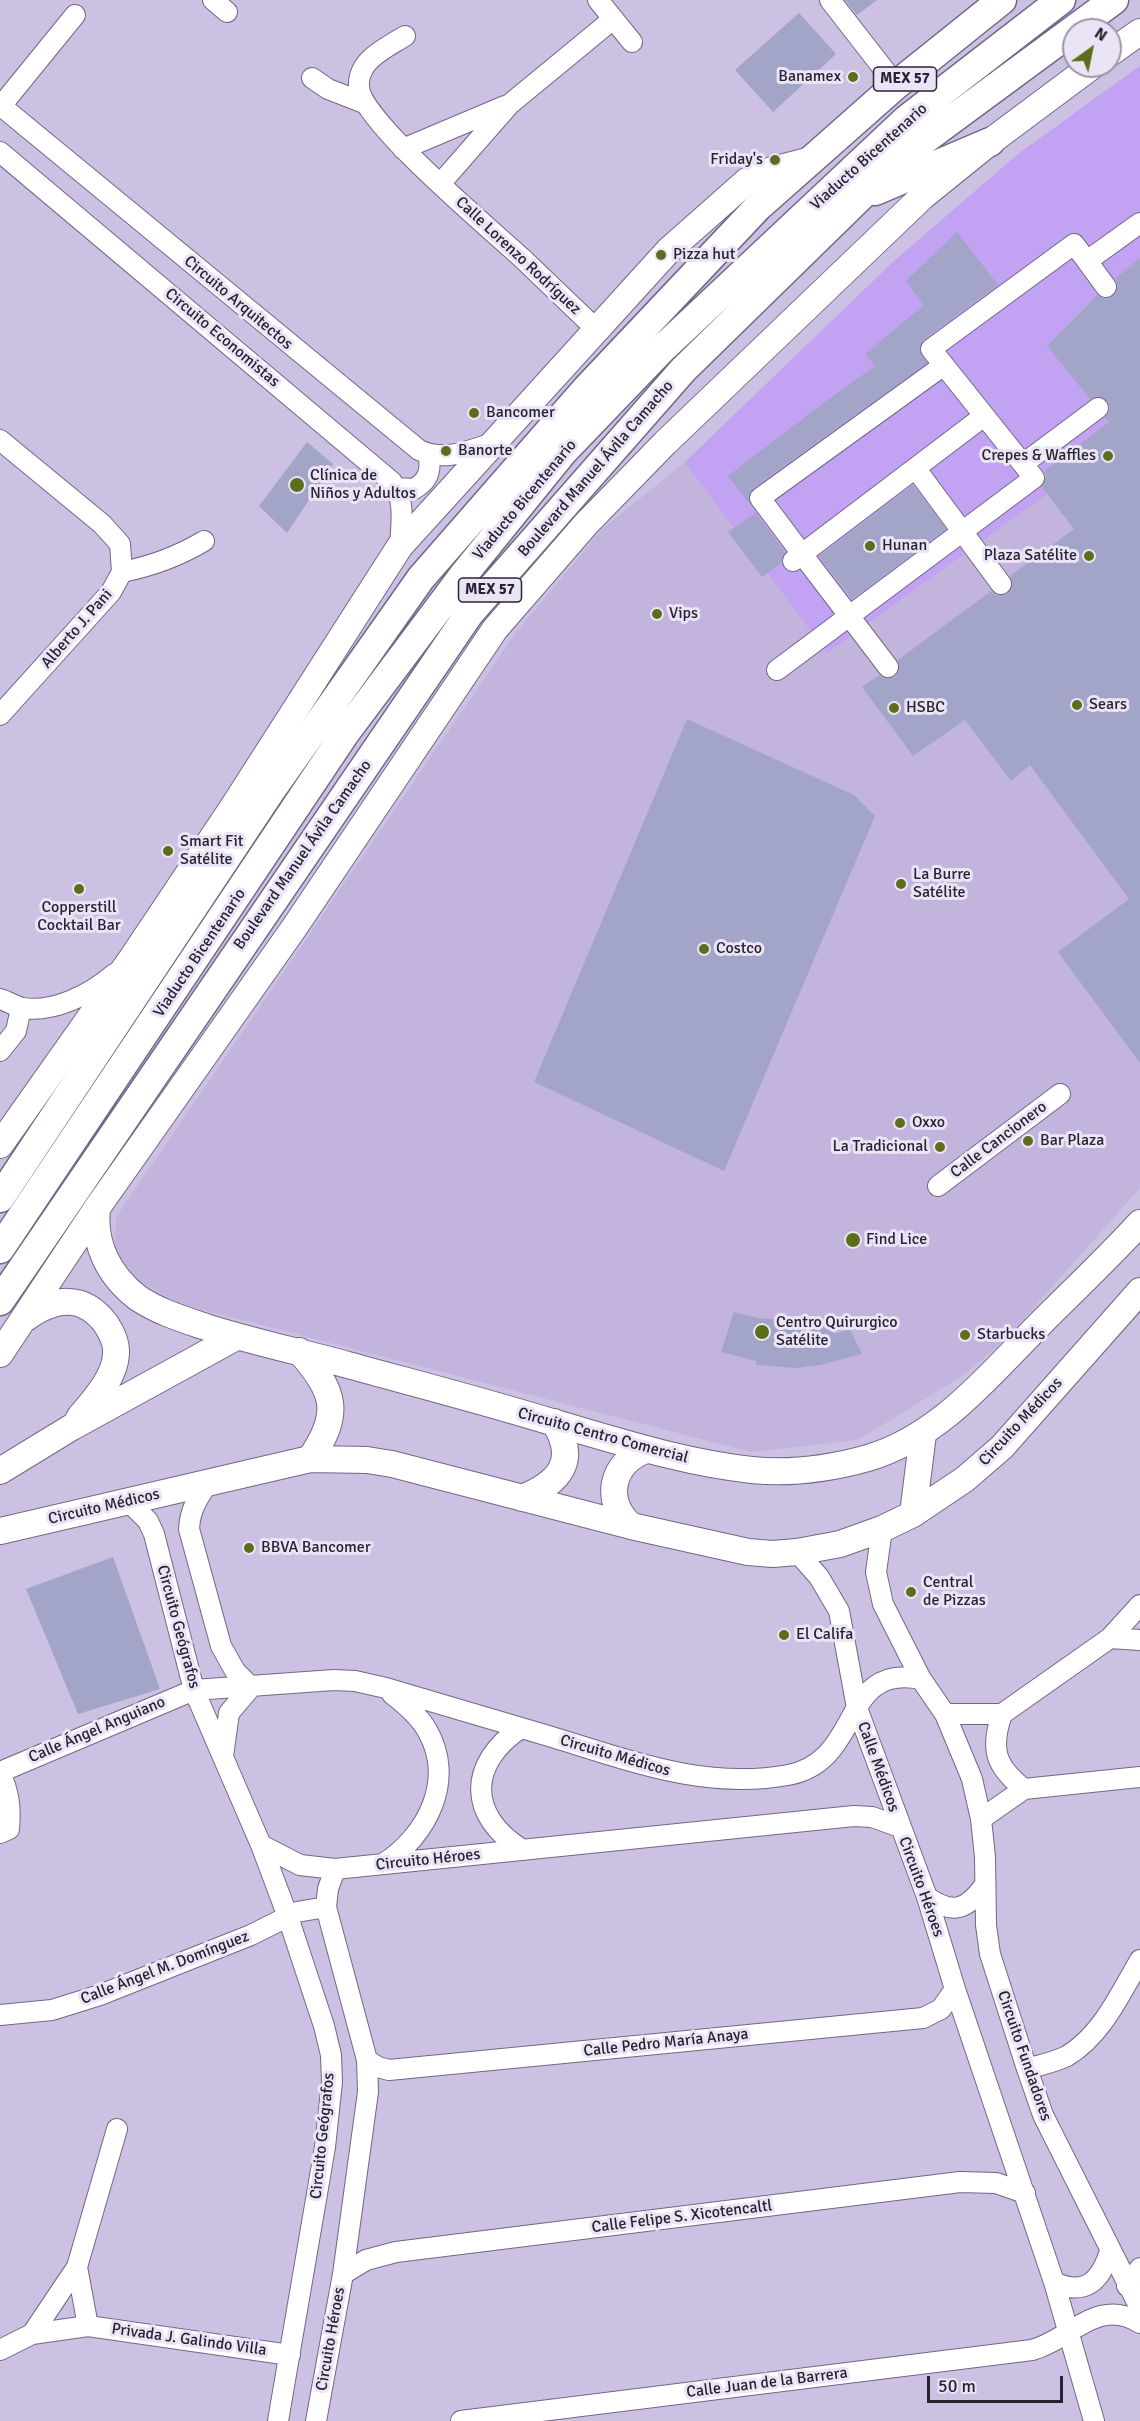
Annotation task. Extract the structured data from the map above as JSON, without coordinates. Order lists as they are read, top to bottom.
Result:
{
  "streets": {
    "highway": ["MEX 57", "Viaducto Bicentenario", "Boulevard Manuel Ávila Camacho"],
    "main road": ["Circuito Médicos", "Circuito Centro Comercial"],
    "street": [
      "Calle Lorenzo Rodríguez",
      "Circuito Arquitectos",
      "Circuito Economistas",
      "Alberto J. Pani",
      "Calle Cancionero",
      "Circuito Geógrafos",
      "Calle Ángel Anguiano",
      "Calle Médicos",
      "Circuito Héroes",
      "Calle Ángel M. Domínguez",
      "Calle Pedro María Anaya",
      "Circuito Fundadores",
      "Calle Felipe S. Xicotencaltl",
      "Privada J. Galindo Villa",
      "Calle Juan de la Barrera"
    ]
  },
  "crossings": [
    ["Boulevard Manuel Ávila Camacho", "Circuito Centro Comercial"],
    ["Circuito Médicos", "Circuito Geógrafos"],
    ["Circuito Médicos", "Calle Ángel Anguiano"],
    ["Circuito Médicos", "Calle Médicos"],
    ["Circuito Médicos", "Circuito Héroes"],
    ["Circuito Geógrafos", "Calle Ángel Anguiano"],
    ["Circuito Geógrafos", "Circuito Héroes"],
    ["Circuito Geógrafos", "Calle Ángel M. Domínguez"],
    ["Circuito Geógrafos", "Privada J. Galindo Villa"],
    ["Calle Médicos", "Circuito Héroes"],
    ["Circuito Héroes", "Calle Ángel M. Domínguez"],
    ["Circuito Héroes", "Calle Pedro María Anaya"],
    ["Circuito Héroes", "Calle Felipe S. Xicotencaltl"],
    ["Circuito Héroes", "Calle Juan de la Barrera"]
  ],
  "places": [
    "Banamex",
    "Friday's",
    "Pizza hut",
    "Bancomer",
    "Banorte",
    "Crepes & Waffles",
    "Clínica de Niños y Adultos",
    "Hunan",
    "Plaza Satélite",
    "Vips",
    "Sears",
    "HSBC",
    "Smart Fit Satélite",
    "La Burre Satélite",
    "Copperstill Cocktail Bar",
    "Costco",
    "Oxxo",
    "Bar Plaza",
    "La Tradicional",
    "Find Lice",
    "Centro Quirurgico Satélite",
    "Starbucks",
    "BBVA Bancomer",
    "Central de Pizzas",
    "El Califa"
  ],
  "scale_bar": "50 m",
  "north": "top right"
}
